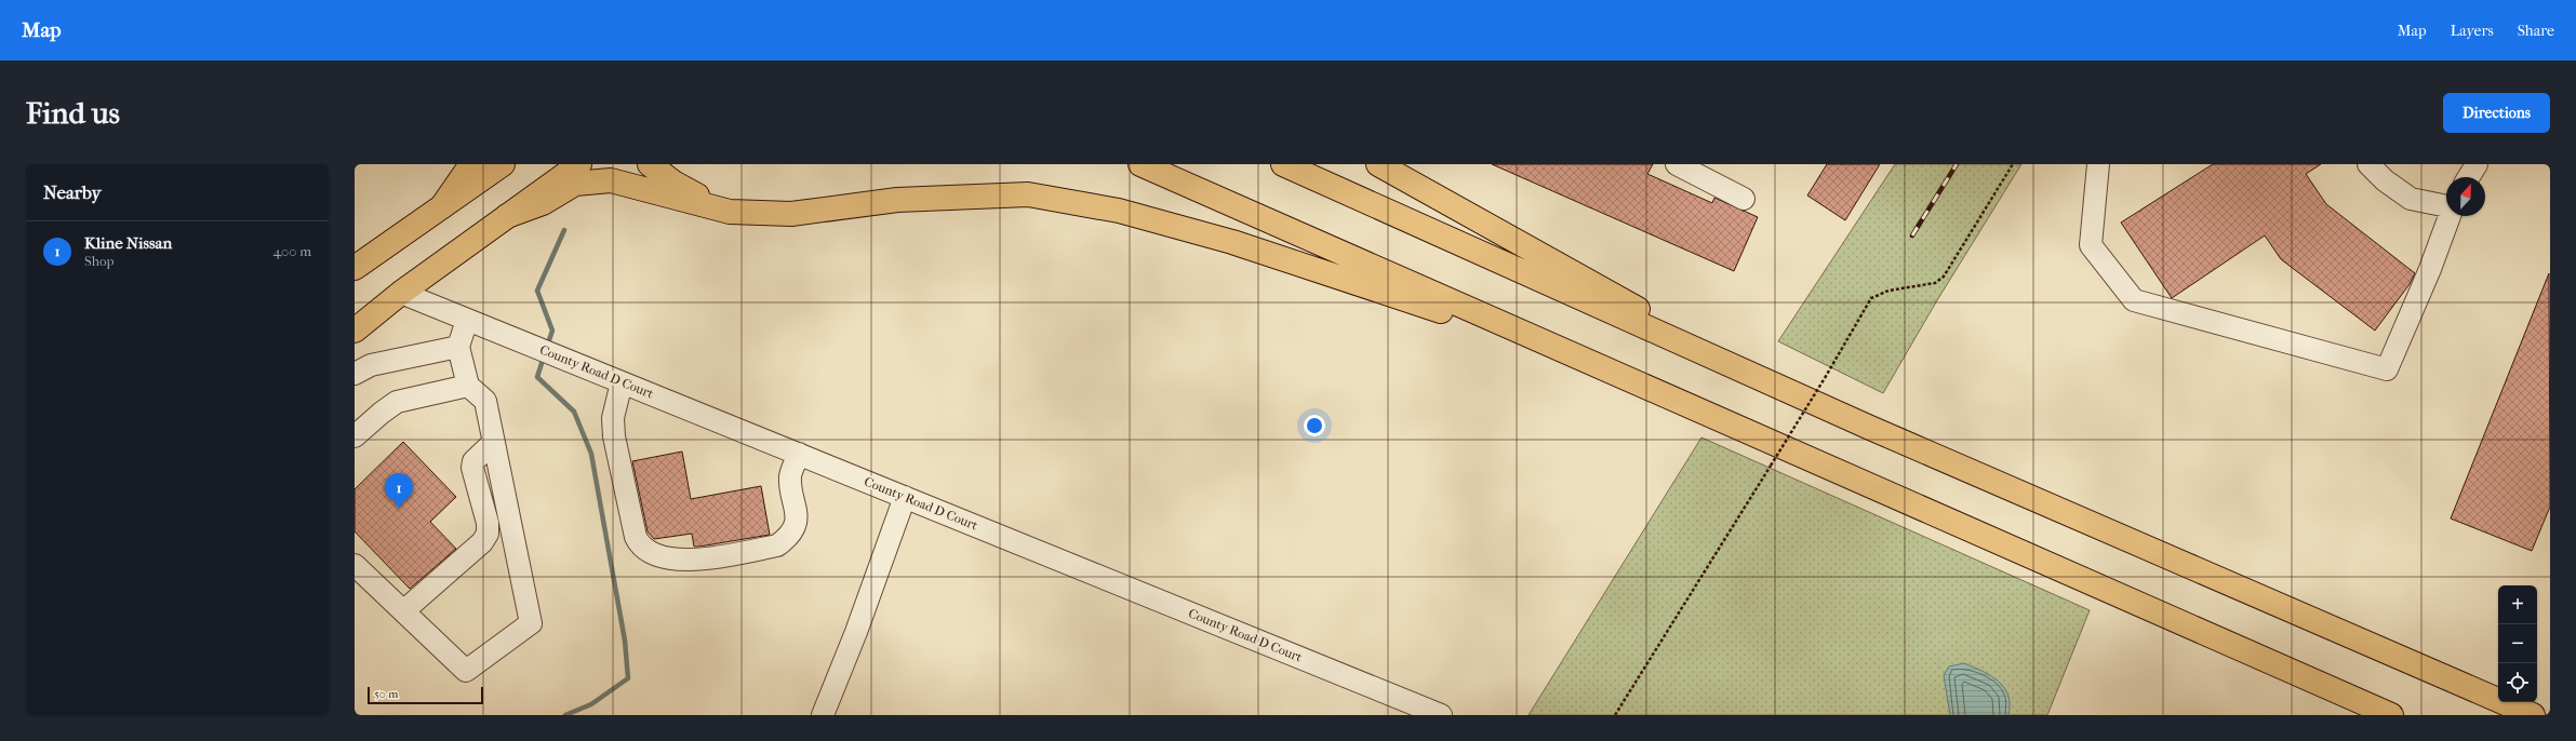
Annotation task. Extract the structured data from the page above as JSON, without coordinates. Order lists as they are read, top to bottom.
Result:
{
  "streets": {
    "street": ["County Road D Court"]
  },
  "scale_bar": "50 m",
  "north": "top",
  "page": {
    "header": "Map",
    "nav": ["Map", "Layers", "Share"],
    "buttons": "Directions",
    "title": "Find us",
    "heading": "Nearby",
    "list": [
      {
        "mark": "1",
        "name": "Kline Nissan",
        "note": "Shop",
        "value": "400 m"
      }
    ],
    "pins": "1",
    "map_buttons": ["+", "−"],
    "scale": "50 m"
  }
}
